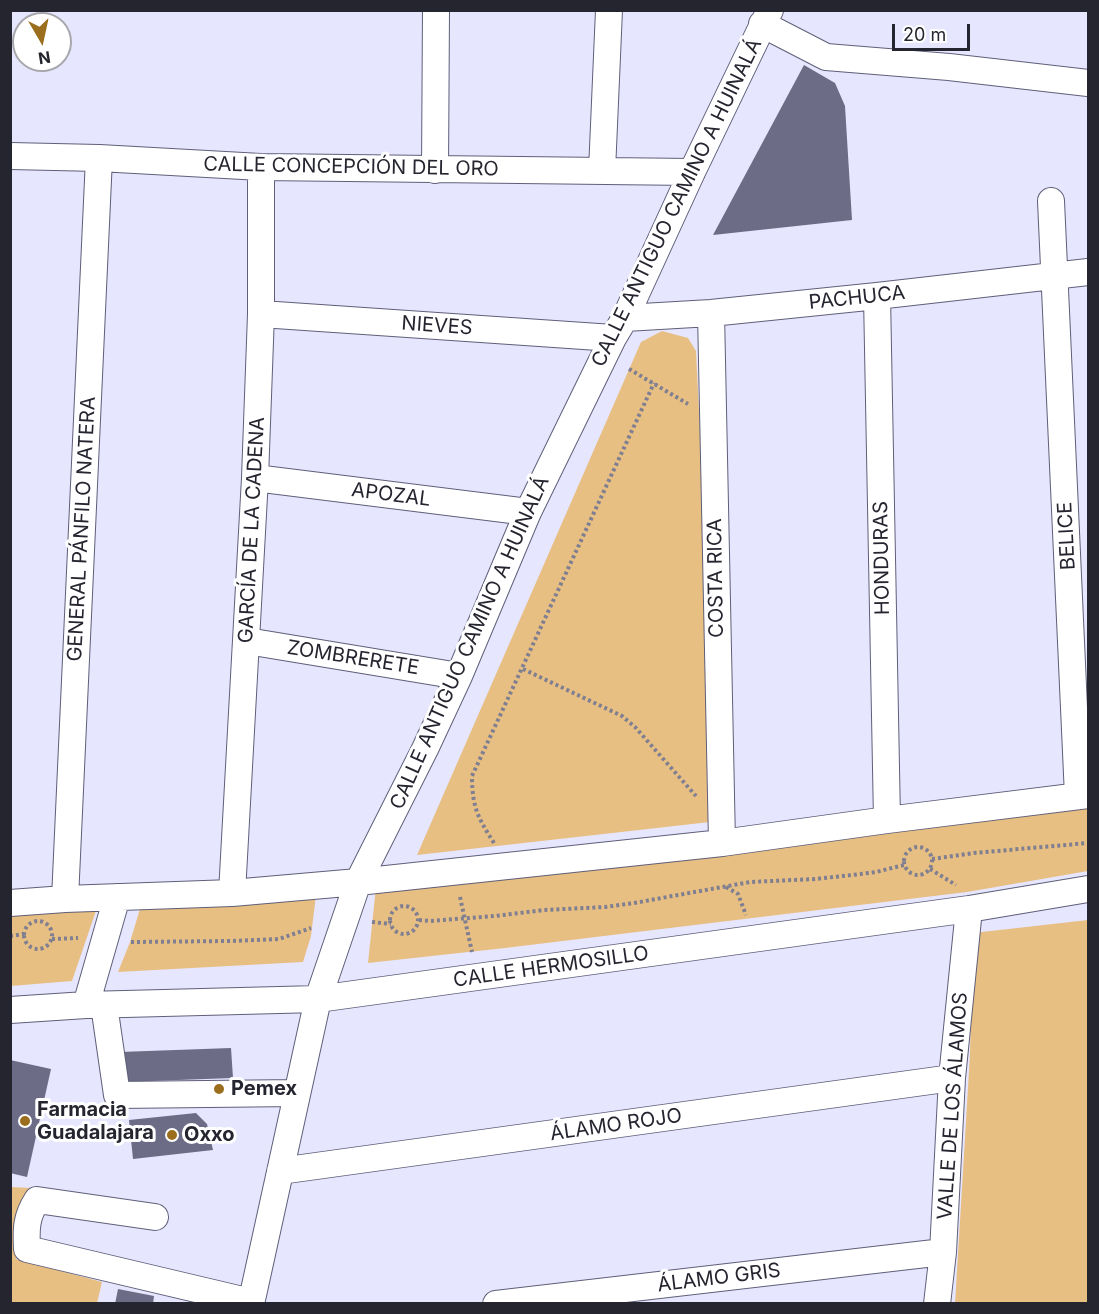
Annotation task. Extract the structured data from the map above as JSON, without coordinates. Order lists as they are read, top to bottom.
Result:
{
  "streets": {
    "street": [
      "CALLE CONCEPCIÓN DEL ORO",
      "CALLE ANTIGUO CAMINO A HUINALÁ",
      "PACHUCA",
      "NIEVES",
      "APOZAL",
      "GENERAL PÁNFILO NATERA",
      "GARCÍA DE LA CADENA",
      "BELICE",
      "HONDURAS",
      "COSTA RICA",
      "ZOMBRERETE",
      "CALLE HERMOSILLO",
      "VALLE DE LOS ÁLAMOS",
      "ÁLAMO ROJO",
      "ÁLAMO GRIS"
    ]
  },
  "crossings": [
    ["CALLE CONCEPCIÓN DEL ORO", "CALLE ANTIGUO CAMINO A HUINALÁ"],
    ["CALLE CONCEPCIÓN DEL ORO", "GENERAL PÁNFILO NATERA"],
    ["CALLE CONCEPCIÓN DEL ORO", "GARCÍA DE LA CADENA"],
    ["CALLE ANTIGUO CAMINO A HUINALÁ", "PACHUCA"],
    ["CALLE ANTIGUO CAMINO A HUINALÁ", "NIEVES"],
    ["CALLE ANTIGUO CAMINO A HUINALÁ", "APOZAL"],
    ["CALLE ANTIGUO CAMINO A HUINALÁ", "ZOMBRERETE"],
    ["CALLE ANTIGUO CAMINO A HUINALÁ", "CALLE HERMOSILLO"],
    ["CALLE ANTIGUO CAMINO A HUINALÁ", "ÁLAMO ROJO"],
    ["PACHUCA", "NIEVES"],
    ["PACHUCA", "BELICE"],
    ["PACHUCA", "HONDURAS"],
    ["PACHUCA", "COSTA RICA"],
    ["NIEVES", "GARCÍA DE LA CADENA"],
    ["APOZAL", "GARCÍA DE LA CADENA"],
    ["GARCÍA DE LA CADENA", "ZOMBRERETE"],
    ["CALLE HERMOSILLO", "VALLE DE LOS ÁLAMOS"],
    ["VALLE DE LOS ÁLAMOS", "ÁLAMO ROJO"],
    ["VALLE DE LOS ÁLAMOS", "ÁLAMO GRIS"]
  ],
  "places": ["Pemex", "Farmacia Guadalajara", "Oxxo"],
  "scale_bar": "20 m",
  "north": "bottom"
}
